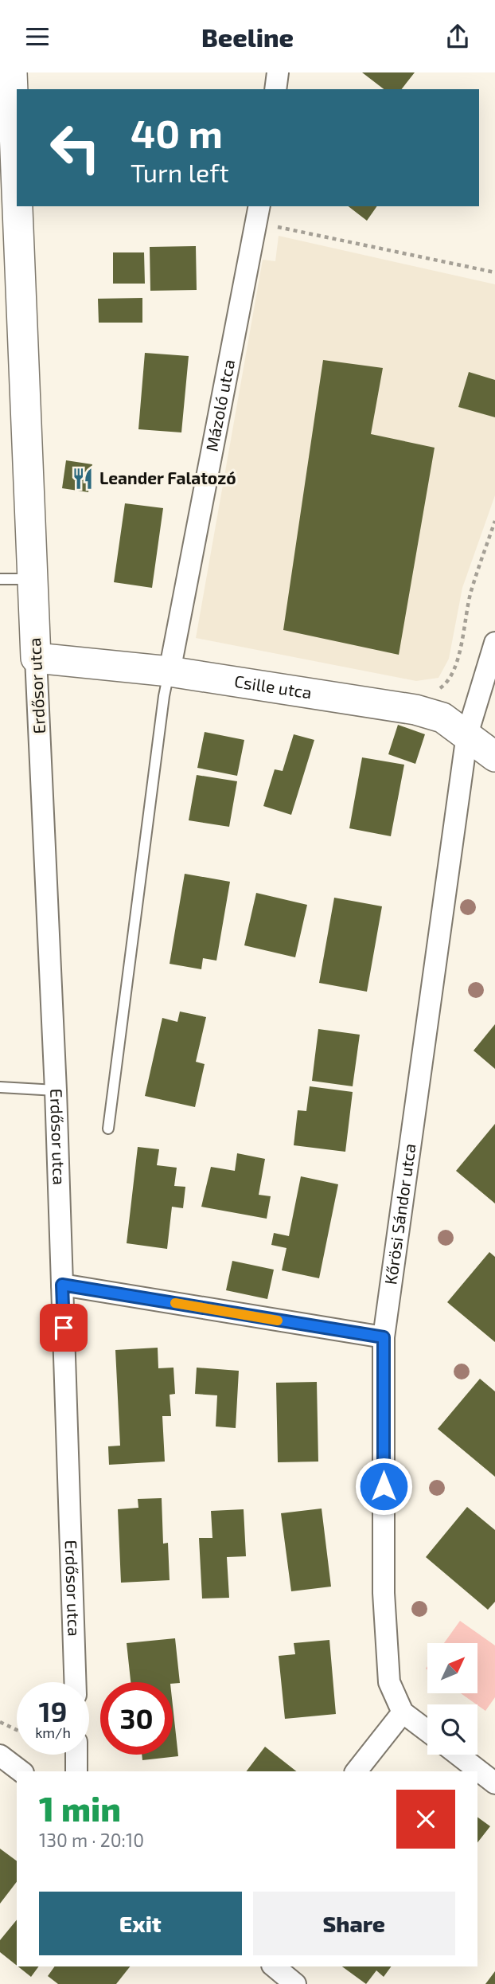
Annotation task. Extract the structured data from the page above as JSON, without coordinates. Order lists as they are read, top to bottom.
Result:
{
  "streets": {
    "street": [
      "Mázoló utca",
      "Erdősor utca",
      "Csille utca",
      "Kőrösi Sándor utca"
    ]
  },
  "crossings": [
    ["Mázoló utca", "Csille utca"],
    ["Erdősor utca", "Csille utca"],
    ["Csille utca", "Kőrösi Sándor utca"]
  ],
  "places": {
    "restaurant": ["Leander Falatozó"]
  },
  "north": "top right",
  "page": {
    "header": "Beeline",
    "turn": ["40 m", "Turn left"],
    "speed": "19 km/h",
    "limit": "30",
    "heading": ["1 min", "130 m · 20:10"],
    "buttons": ["Exit", "Share"]
  }
}
